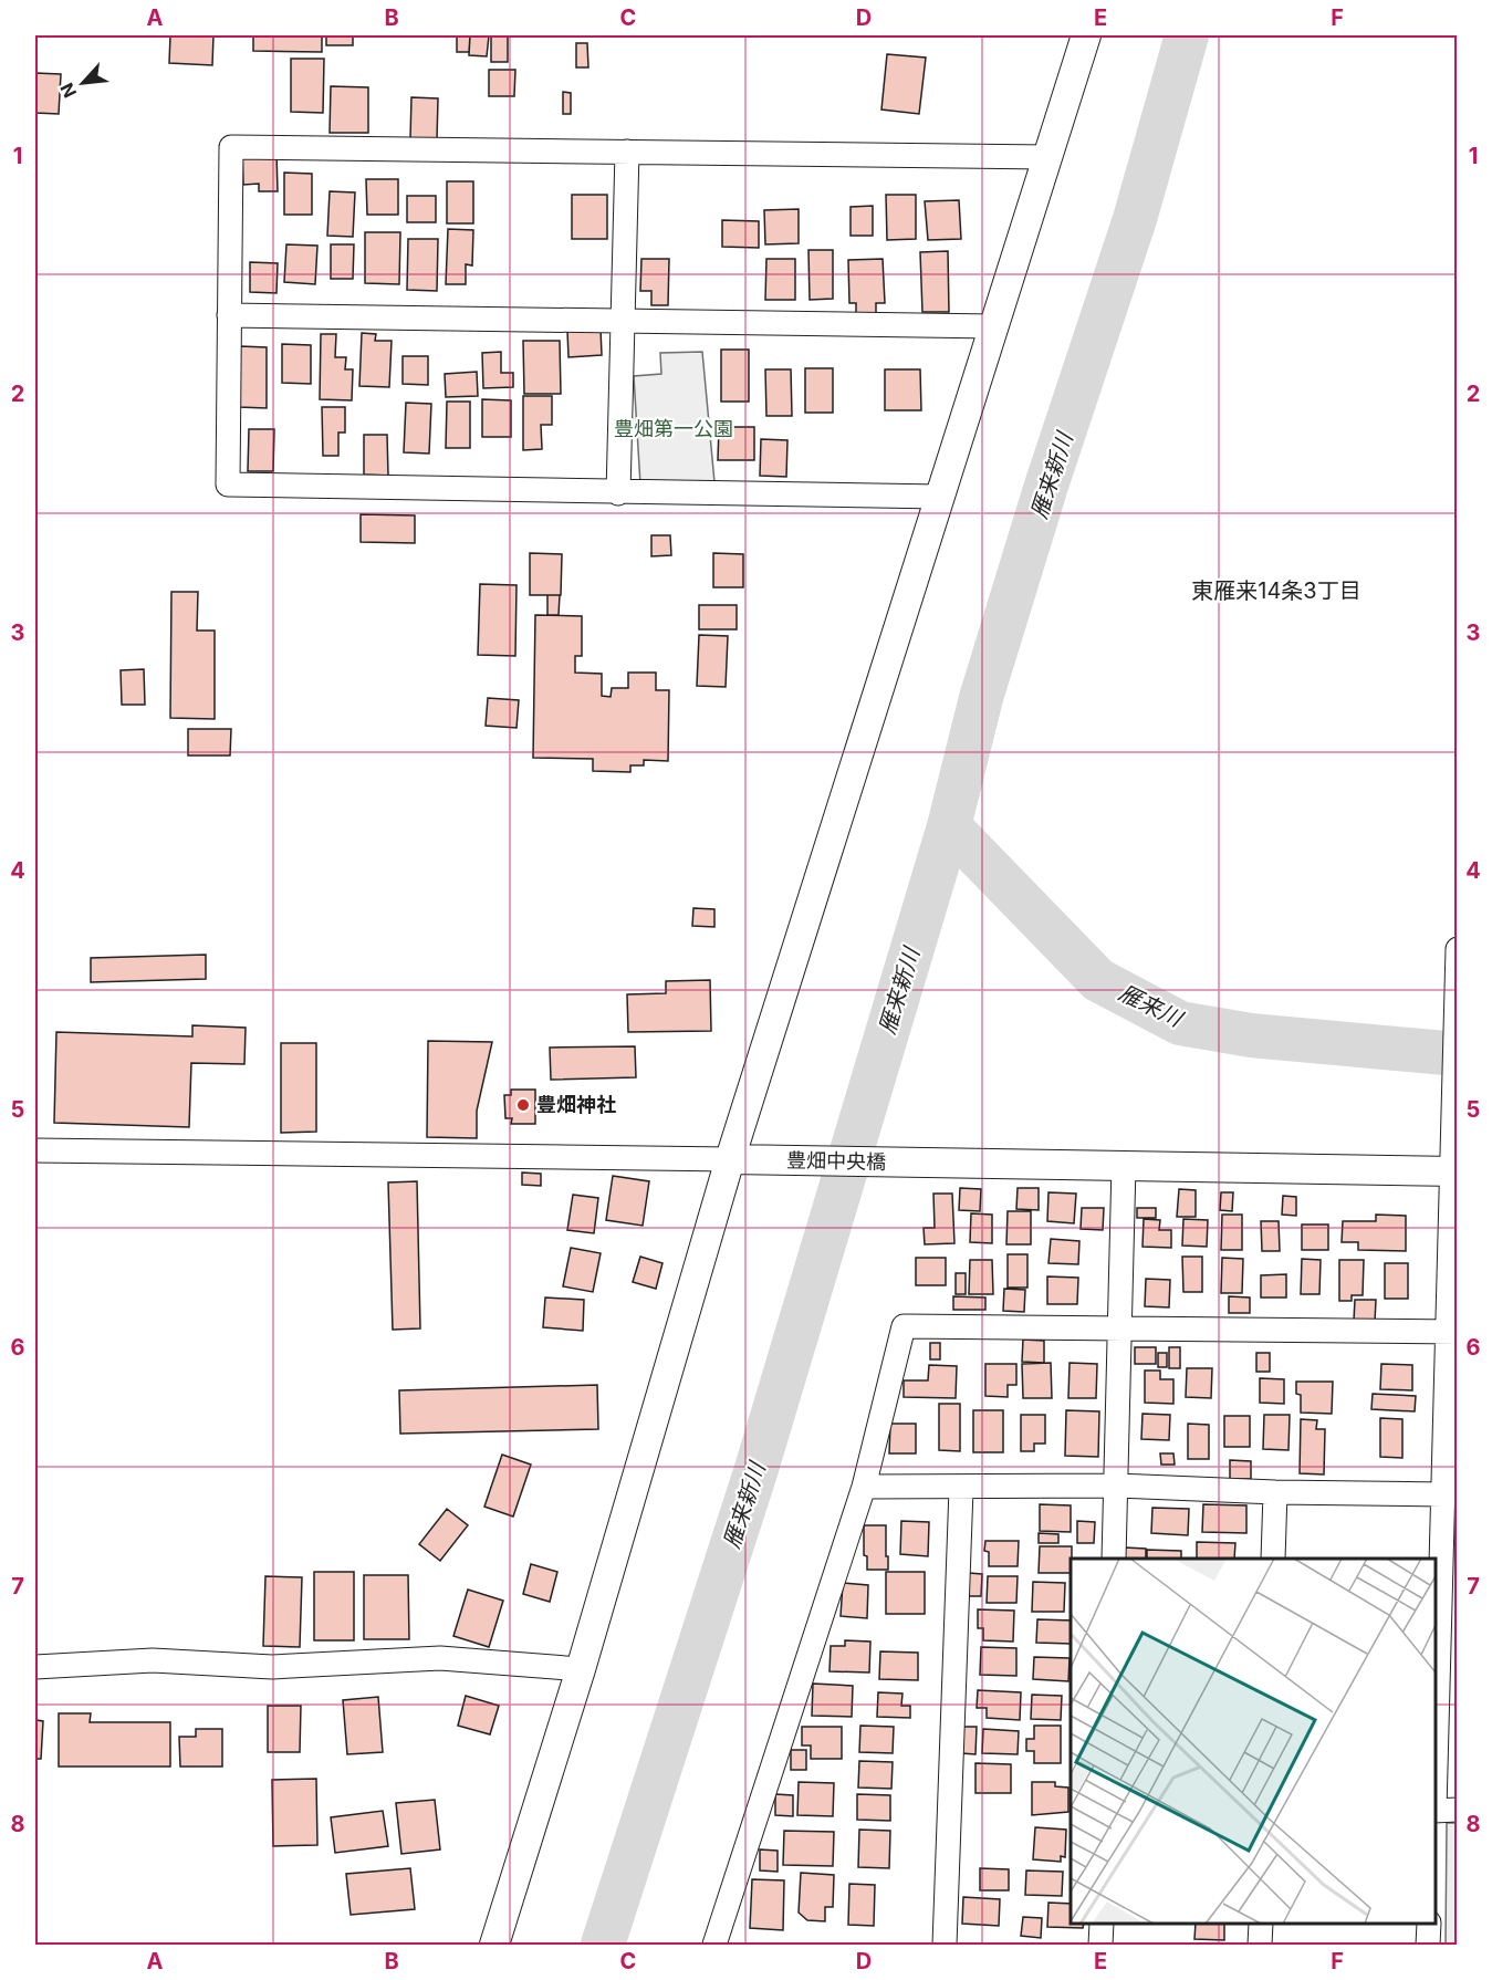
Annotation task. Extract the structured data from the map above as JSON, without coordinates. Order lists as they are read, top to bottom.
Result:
{
  "streets": {
    "street": ["豊畑中央橋"]
  },
  "districts": ["東雁来14条3丁目"],
  "water": ["雁来新川", "雁来川"],
  "parks": ["豊畑第一公園"],
  "places": ["豊畑神社"],
  "north": "bottom left",
  "grid": {
    "columns": [
      "A",
      "B",
      "C",
      "D",
      "E",
      "F"
    ],
    "rows": [
      "1",
      "2",
      "3",
      "4",
      "5",
      "6",
      "7",
      "8"
    ]
  }
}
